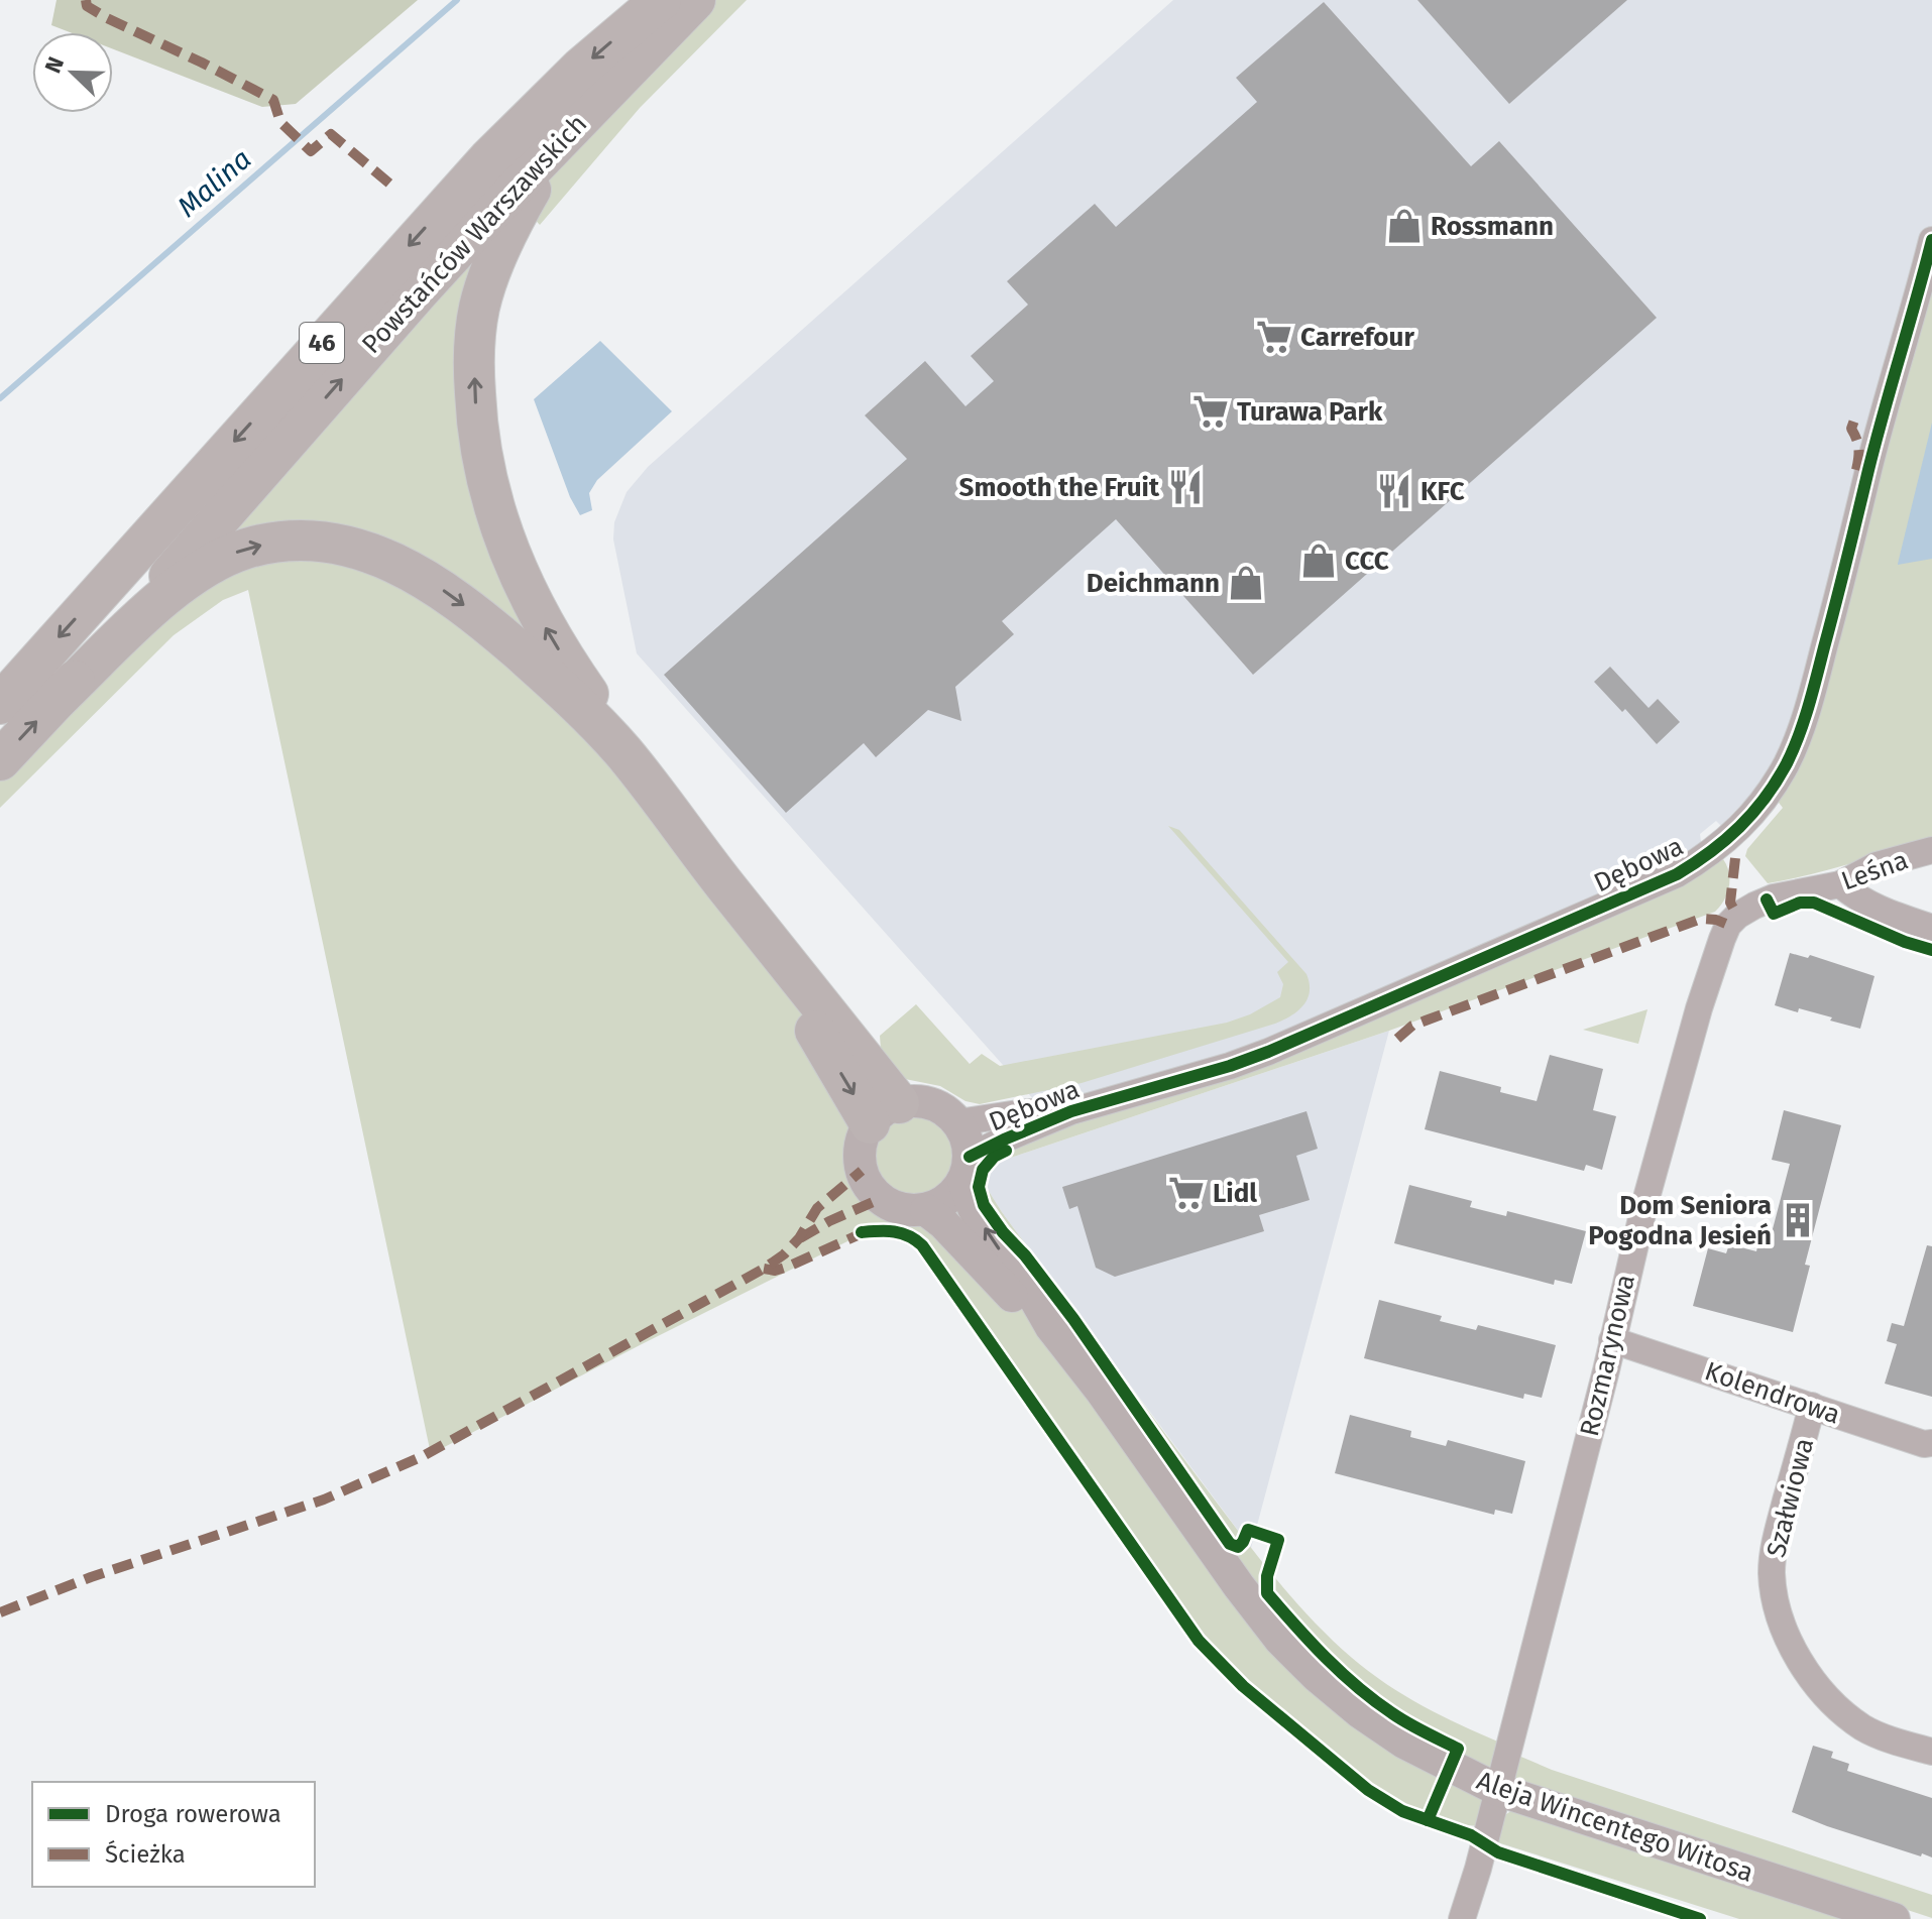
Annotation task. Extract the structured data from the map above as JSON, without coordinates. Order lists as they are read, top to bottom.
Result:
{
  "streets": {
    "main road": ["Powstańców Warszawskich", "46"],
    "street": [
      "Dębowa",
      "Leśna",
      "Rozmarynowa",
      "Kolendrowa",
      "Szałwiowa",
      "Aleja Wincentego Witosa"
    ]
  },
  "crossings": [
    ["Dębowa", "Aleja Wincentego Witosa"],
    ["Leśna", "Rozmarynowa"],
    ["Rozmarynowa", "Kolendrowa"],
    ["Rozmarynowa", "Aleja Wincentego Witosa"],
    ["Kolendrowa", "Szałwiowa"]
  ],
  "water": ["Malina"],
  "places": {
    "shop": ["Rossmann", "CCC", "Deichmann"],
    "supermarket": ["Carrefour", "Turawa Park", "Lidl"],
    "restaurant": ["Smooth the Fruit", "KFC"],
    "building": ["Dom Seniora Pogodna Jesień"]
  },
  "legend": ["Droga rowerowa", "Ścieżka"],
  "north": "top left"
}
